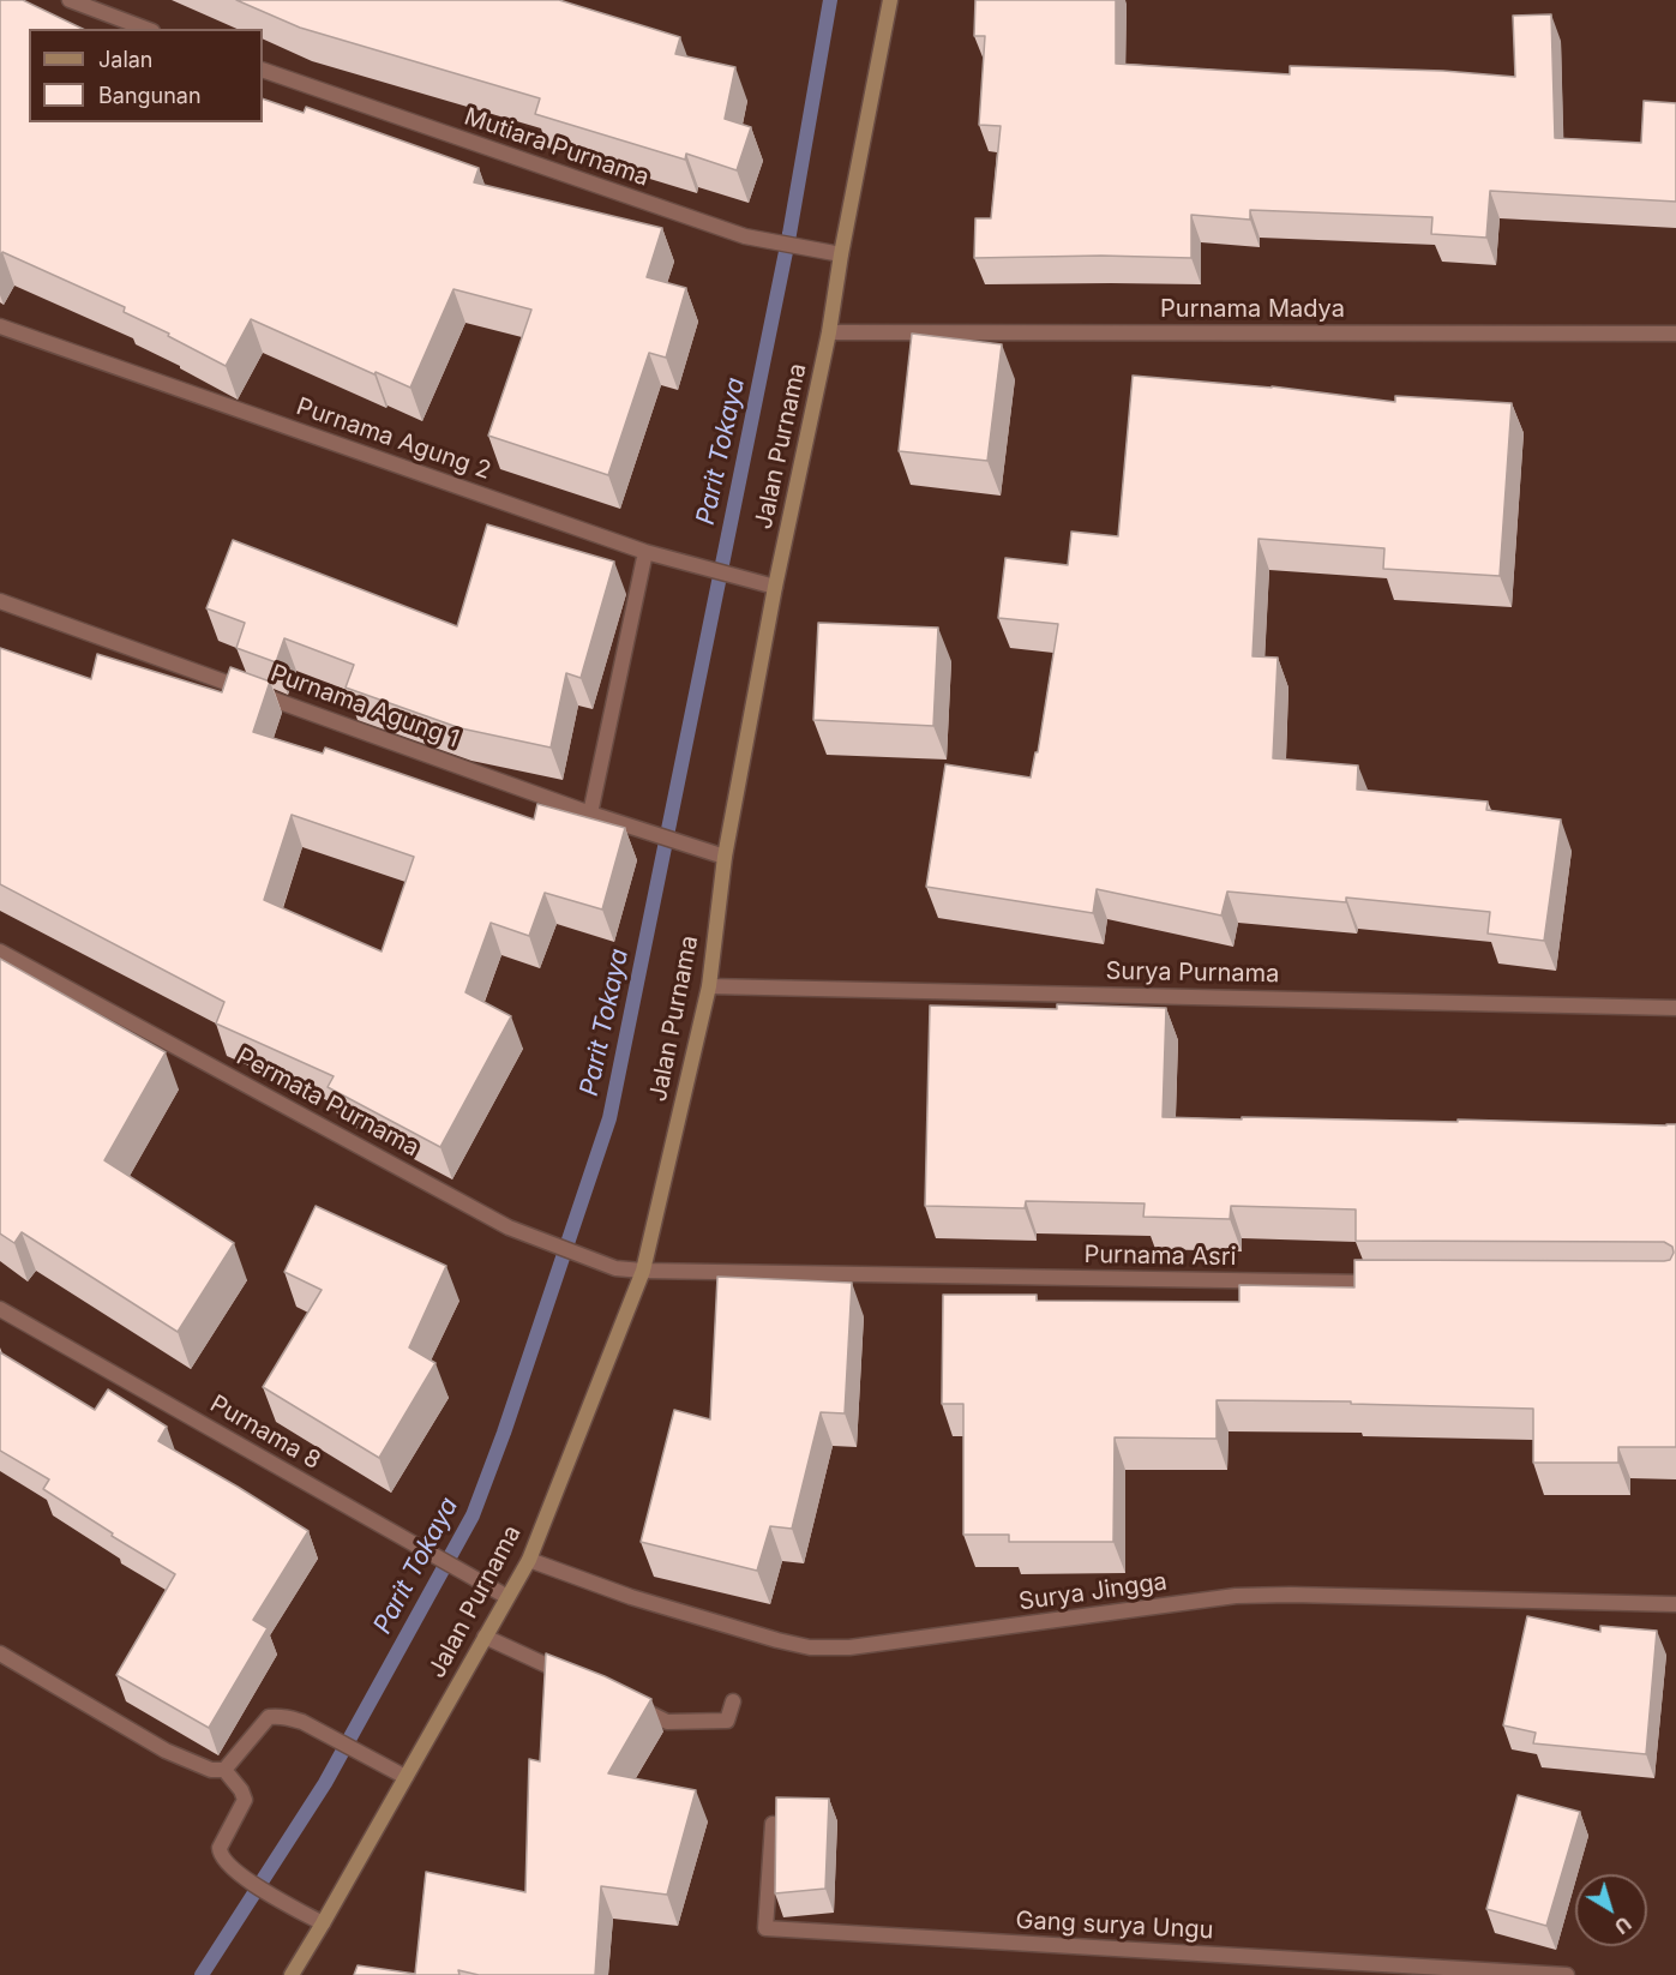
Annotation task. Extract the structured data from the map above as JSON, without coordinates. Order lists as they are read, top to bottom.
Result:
{
  "streets": {
    "street": [
      "Mutiara Purnama",
      "Purnama Madya",
      "Purnama Agung 2",
      "Jalan Purnama",
      "Purnama Agung 1",
      "Surya Purnama",
      "Permata Purnama",
      "Purnama Asri",
      "Purnama 8",
      "Surya Jingga",
      "Gang surya Ungu"
    ]
  },
  "crossings": [
    ["Mutiara Purnama", "Jalan Purnama"],
    ["Purnama Madya", "Jalan Purnama"],
    ["Purnama Agung 2", "Jalan Purnama"],
    ["Jalan Purnama", "Purnama Agung 1"],
    ["Jalan Purnama", "Surya Purnama"],
    ["Jalan Purnama", "Permata Purnama"],
    ["Jalan Purnama", "Purnama Asri"],
    ["Jalan Purnama", "Purnama 8"],
    ["Jalan Purnama", "Surya Jingga"],
    ["Permata Purnama", "Purnama Asri"]
  ],
  "water": ["Parit Tokaya"],
  "legend": ["Jalan", "Bangunan"],
  "north": "bottom right"
}
